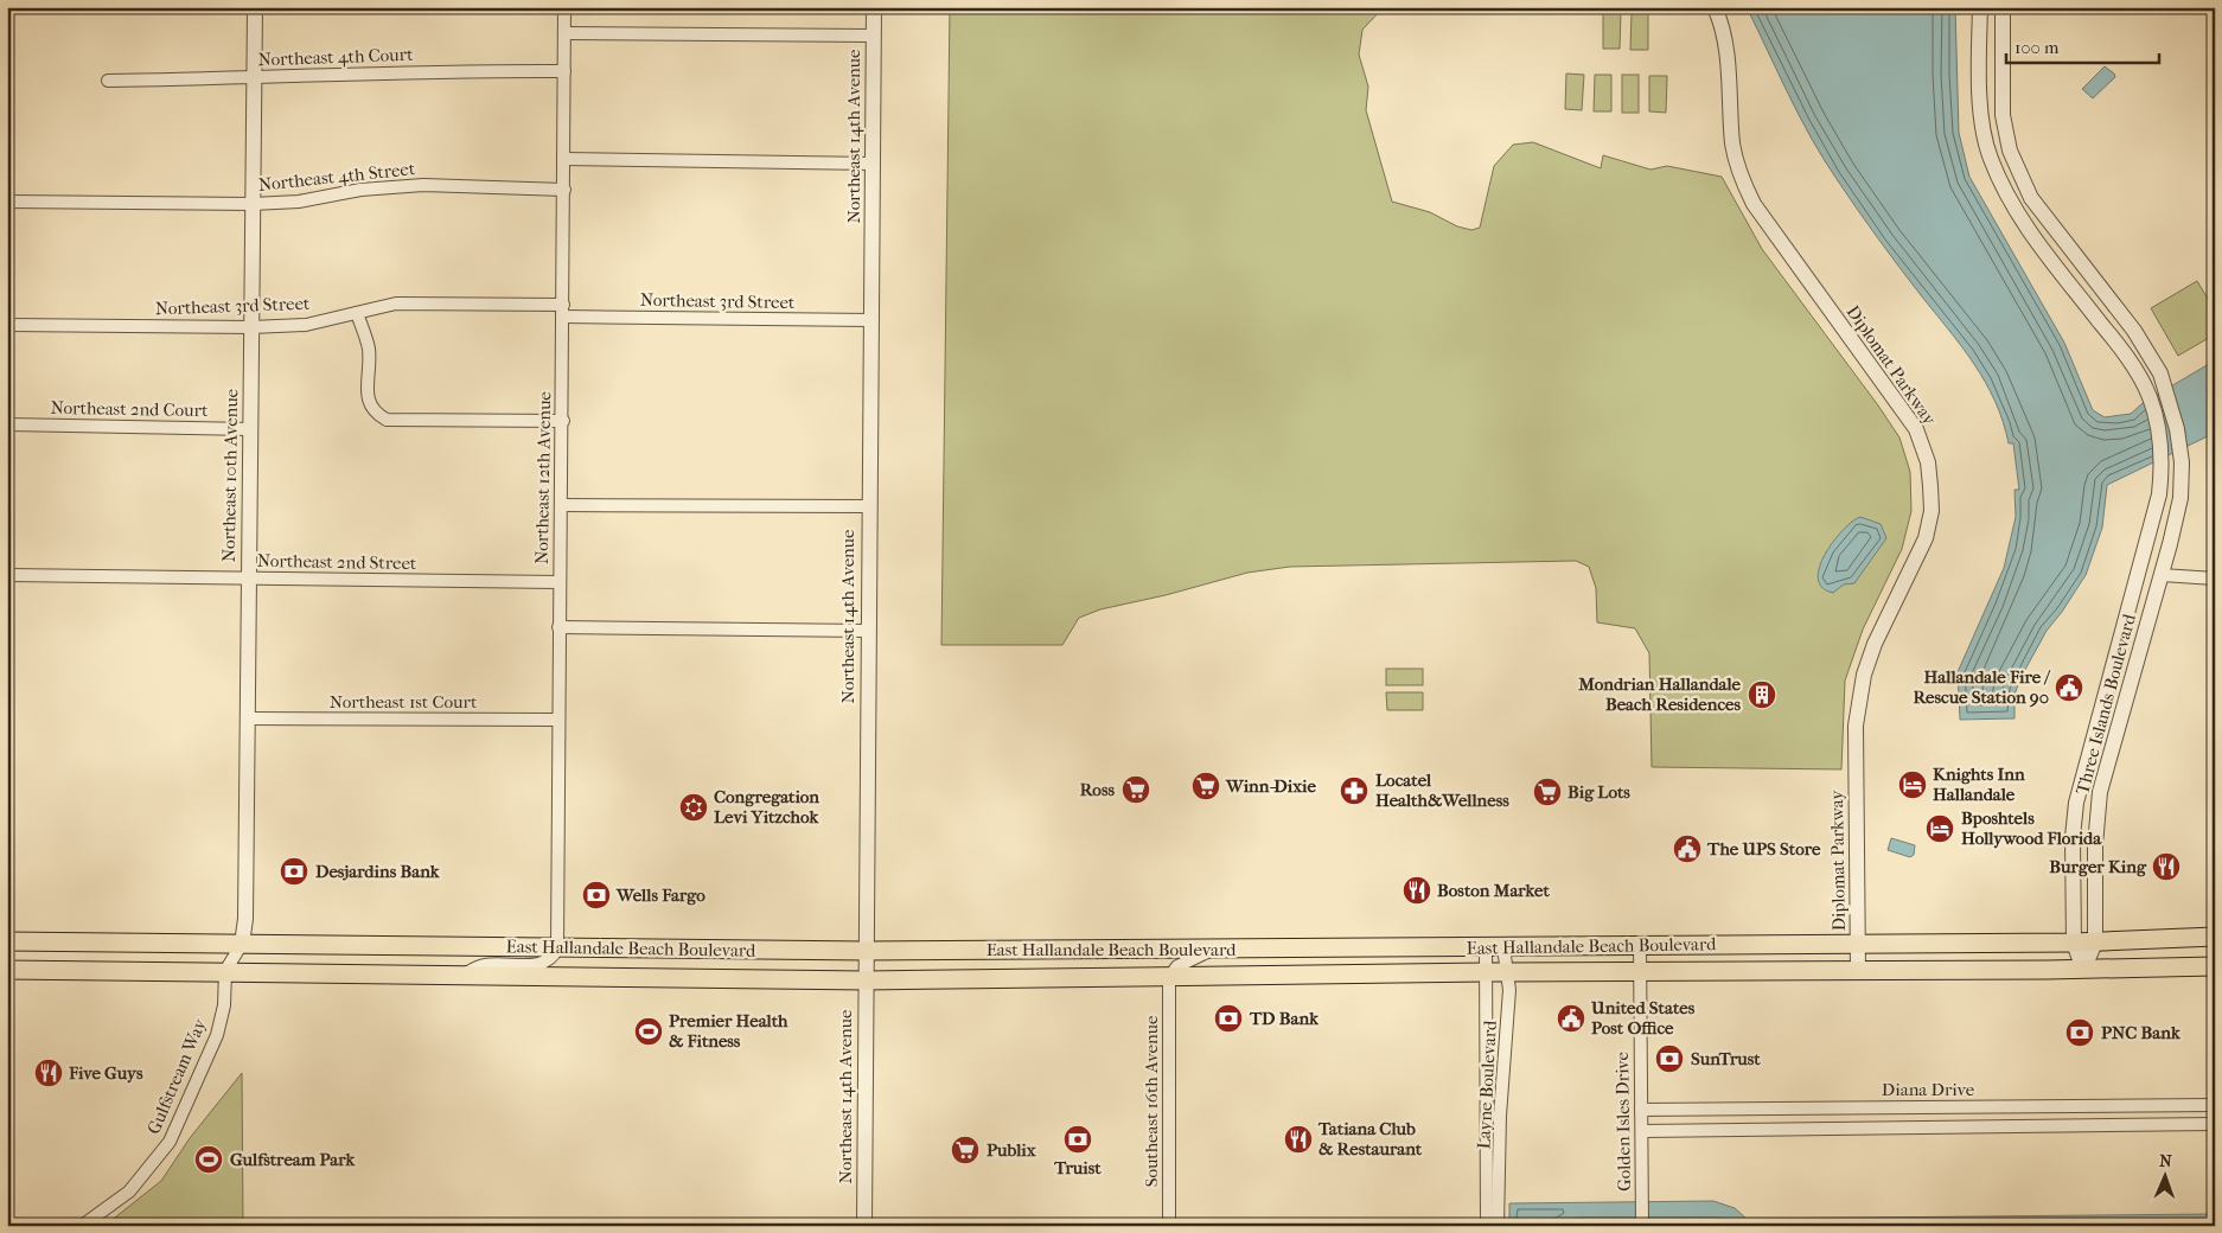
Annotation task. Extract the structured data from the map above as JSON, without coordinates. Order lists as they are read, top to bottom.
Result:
{
  "streets": {
    "main road": ["East Hallandale Beach Boulevard"],
    "street": [
      "Northeast 4th Court",
      "Northeast 14th Avenue",
      "Northeast 4th Street",
      "Northeast 3rd Street",
      "Diplomat Parkway",
      "Northeast 2nd Court",
      "Northeast 10th Avenue",
      "Northeast 12th Avenue",
      "Northeast 2nd Street",
      "Northeast 1st Court",
      "Three Islands Boulevard",
      "Gulfstream Way",
      "Layne Boulevard",
      "Diana Drive",
      "Southeast 16th Avenue",
      "Golden Isles Drive"
    ]
  },
  "crossings": [
    ["Northeast 4th Court", "Northeast 10th Avenue"],
    ["Northeast 4th Court", "Northeast 12th Avenue"],
    ["Northeast 14th Avenue", "Northeast 3rd Street"],
    ["Northeast 14th Avenue", "East Hallandale Beach Boulevard"],
    ["Northeast 4th Street", "Northeast 10th Avenue"],
    ["Northeast 4th Street", "Northeast 12th Avenue"],
    ["Northeast 3rd Street", "Northeast 10th Avenue"],
    ["Northeast 3rd Street", "Northeast 12th Avenue"],
    ["Diplomat Parkway", "East Hallandale Beach Boulevard"],
    ["Northeast 2nd Court", "Northeast 10th Avenue"],
    ["Northeast 10th Avenue", "Northeast 2nd Street"],
    ["Northeast 10th Avenue", "Northeast 1st Court"],
    ["Northeast 10th Avenue", "East Hallandale Beach Boulevard"],
    ["Northeast 10th Avenue", "Gulfstream Way"],
    ["Northeast 12th Avenue", "Northeast 2nd Street"],
    ["Northeast 12th Avenue", "Northeast 1st Court"],
    ["Northeast 12th Avenue", "East Hallandale Beach Boulevard"],
    ["Three Islands Boulevard", "East Hallandale Beach Boulevard"],
    ["East Hallandale Beach Boulevard", "Gulfstream Way"],
    ["East Hallandale Beach Boulevard", "Layne Boulevard"],
    ["East Hallandale Beach Boulevard", "Southeast 16th Avenue"],
    ["East Hallandale Beach Boulevard", "Golden Isles Drive"],
    ["Diana Drive", "Golden Isles Drive"]
  ],
  "places": {
    "public building": ["Hallandale Fire / Rescue Station 90", "The UPS Store", "United States Post Office"],
    "building": ["Mondrian Hallandale Beach Residences"],
    "hotel": ["Knights Inn Hallandale", "Bposhtels Hollywood Florida"],
    "supermarket": [
      "Winn-Dixie",
      "Ross",
      "Big Lots",
      "Publix"
    ],
    "pharmacy": ["Locatel Health&Wellness"],
    "synagogue": ["Congregation Levi Yitzchok"],
    "restaurant": [
      "Burger King",
      "Boston Market",
      "Five Guys",
      "Tatiana Club & Restaurant"
    ],
    "bank": [
      "Desjardins Bank",
      "Wells Fargo",
      "TD Bank",
      "PNC Bank",
      "SunTrust",
      "Truist"
    ],
    "sports": ["Premier Health & Fitness", "Gulfstream Park"]
  },
  "scale_bar": "100 m",
  "north": "top"
}
